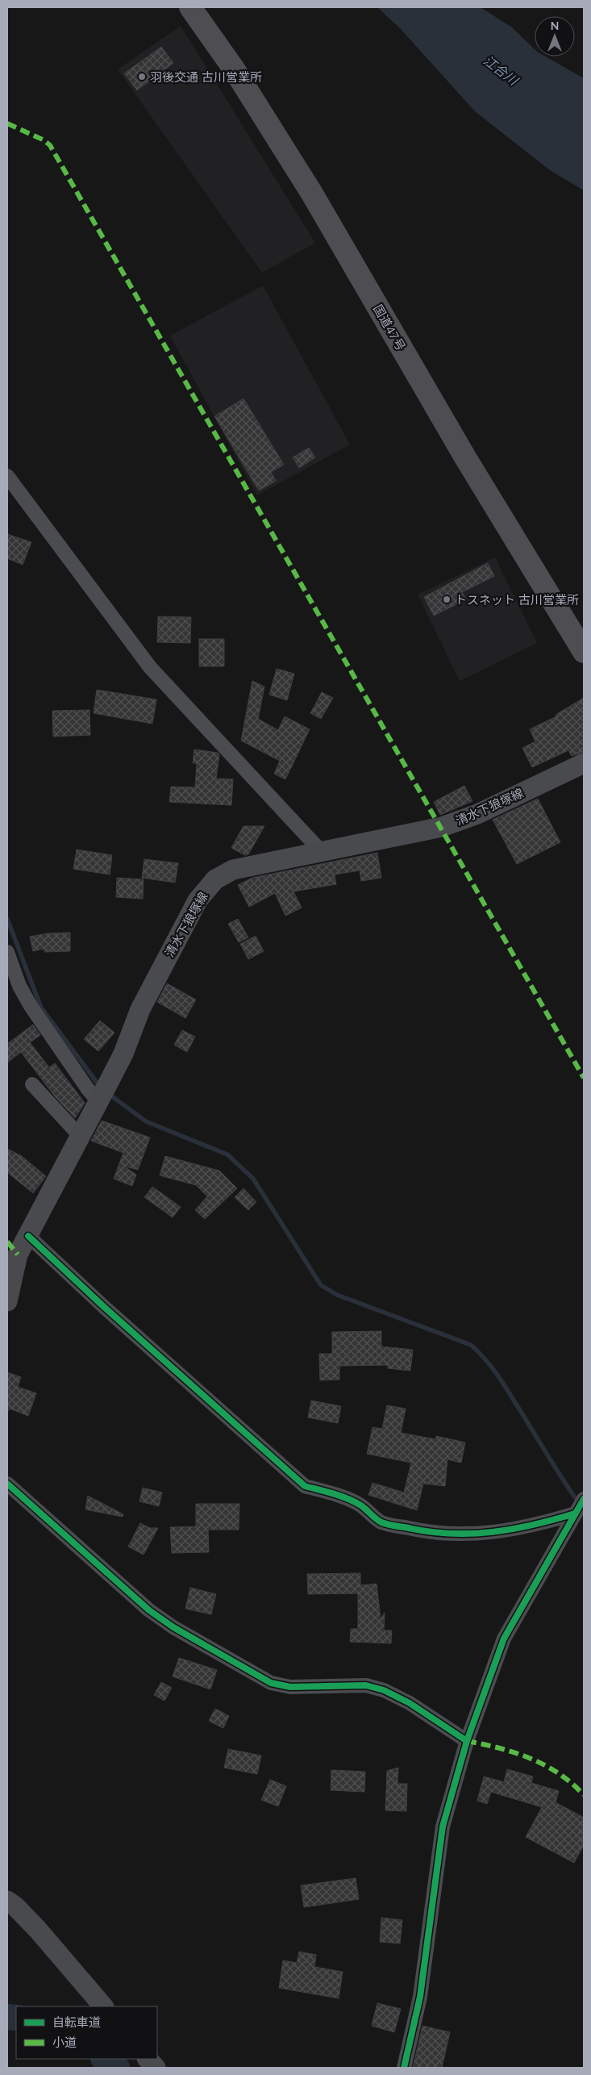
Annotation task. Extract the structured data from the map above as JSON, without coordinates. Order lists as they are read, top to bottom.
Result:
{
  "streets": {
    "highway": ["国道47号"],
    "main road": ["清水下狼塚線"]
  },
  "water": ["江合川"],
  "places": ["羽後交通 古川営業所", "トスネット 古川営業所"],
  "legend": ["自転車道", "小道"],
  "north": "top"
}
